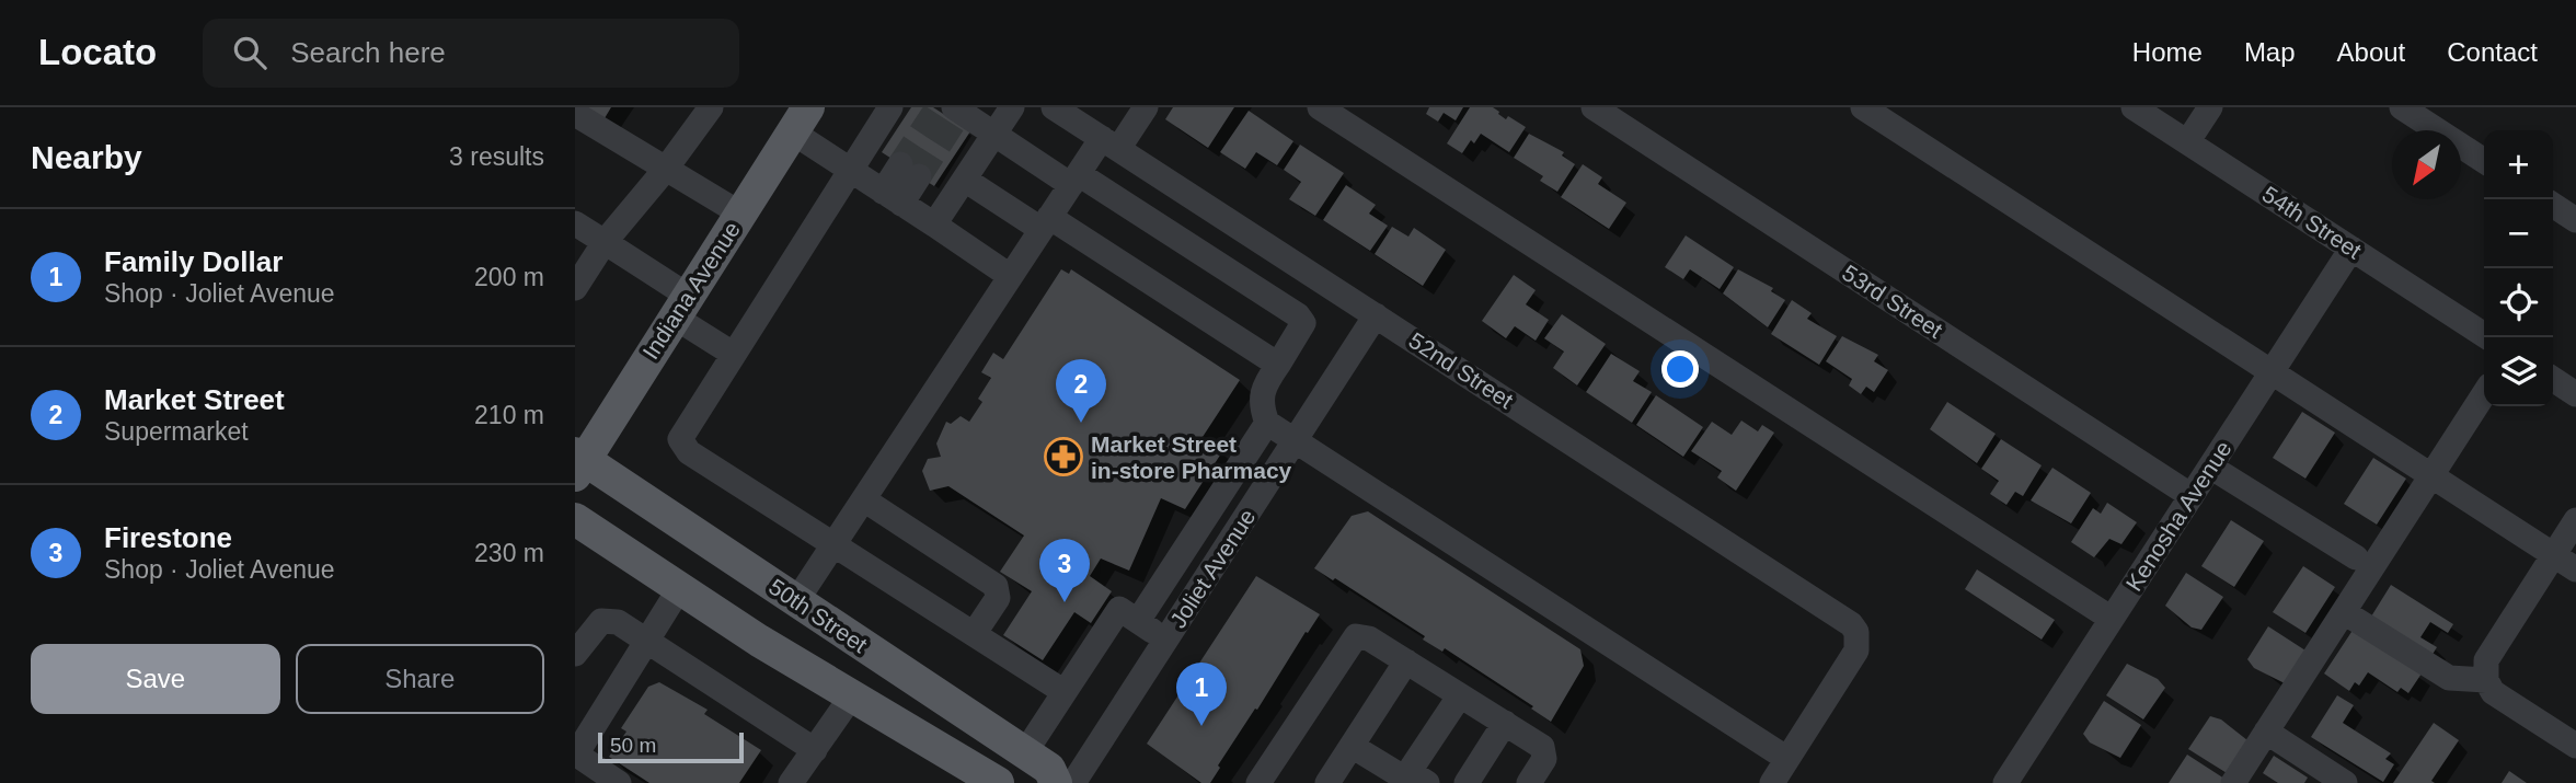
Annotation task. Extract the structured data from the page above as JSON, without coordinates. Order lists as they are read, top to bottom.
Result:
{
  "streets": {
    "main road": ["Indiana Avenue", "50th Street"],
    "street": [
      "54th Street",
      "53rd Street",
      "52nd Street",
      "Kenosha Avenue",
      "Joliet Avenue"
    ]
  },
  "crossings": [
    ["54th Street", "Kenosha Avenue"],
    ["Indiana Avenue", "50th Street"],
    ["53rd Street", "Kenosha Avenue"],
    ["52nd Street", "Joliet Avenue"]
  ],
  "places": {
    "pharmacy": ["Market Street in-store Pharmacy"]
  },
  "scale_bar": "50 m",
  "north": "bottom left",
  "page": {
    "header": "Locato",
    "search": "Search here",
    "nav": [
      "Home",
      "Map",
      "About",
      "Contact"
    ],
    "heading": ["Nearby", "3 results"],
    "map_buttons": ["+", "−"],
    "list": [
      {
        "mark": "1",
        "name": "Family Dollar",
        "note": "Shop · Joliet Avenue",
        "value": "200 m"
      },
      {
        "mark": "2",
        "name": "Market Street",
        "note": "Supermarket",
        "value": "210 m"
      },
      {
        "mark": "3",
        "name": "Firestone",
        "note": "Shop · Joliet Avenue",
        "value": "230 m"
      }
    ],
    "pins": ["2", "3", "1"],
    "buttons": ["Save", "Share"],
    "scale": "50 m"
  }
}
